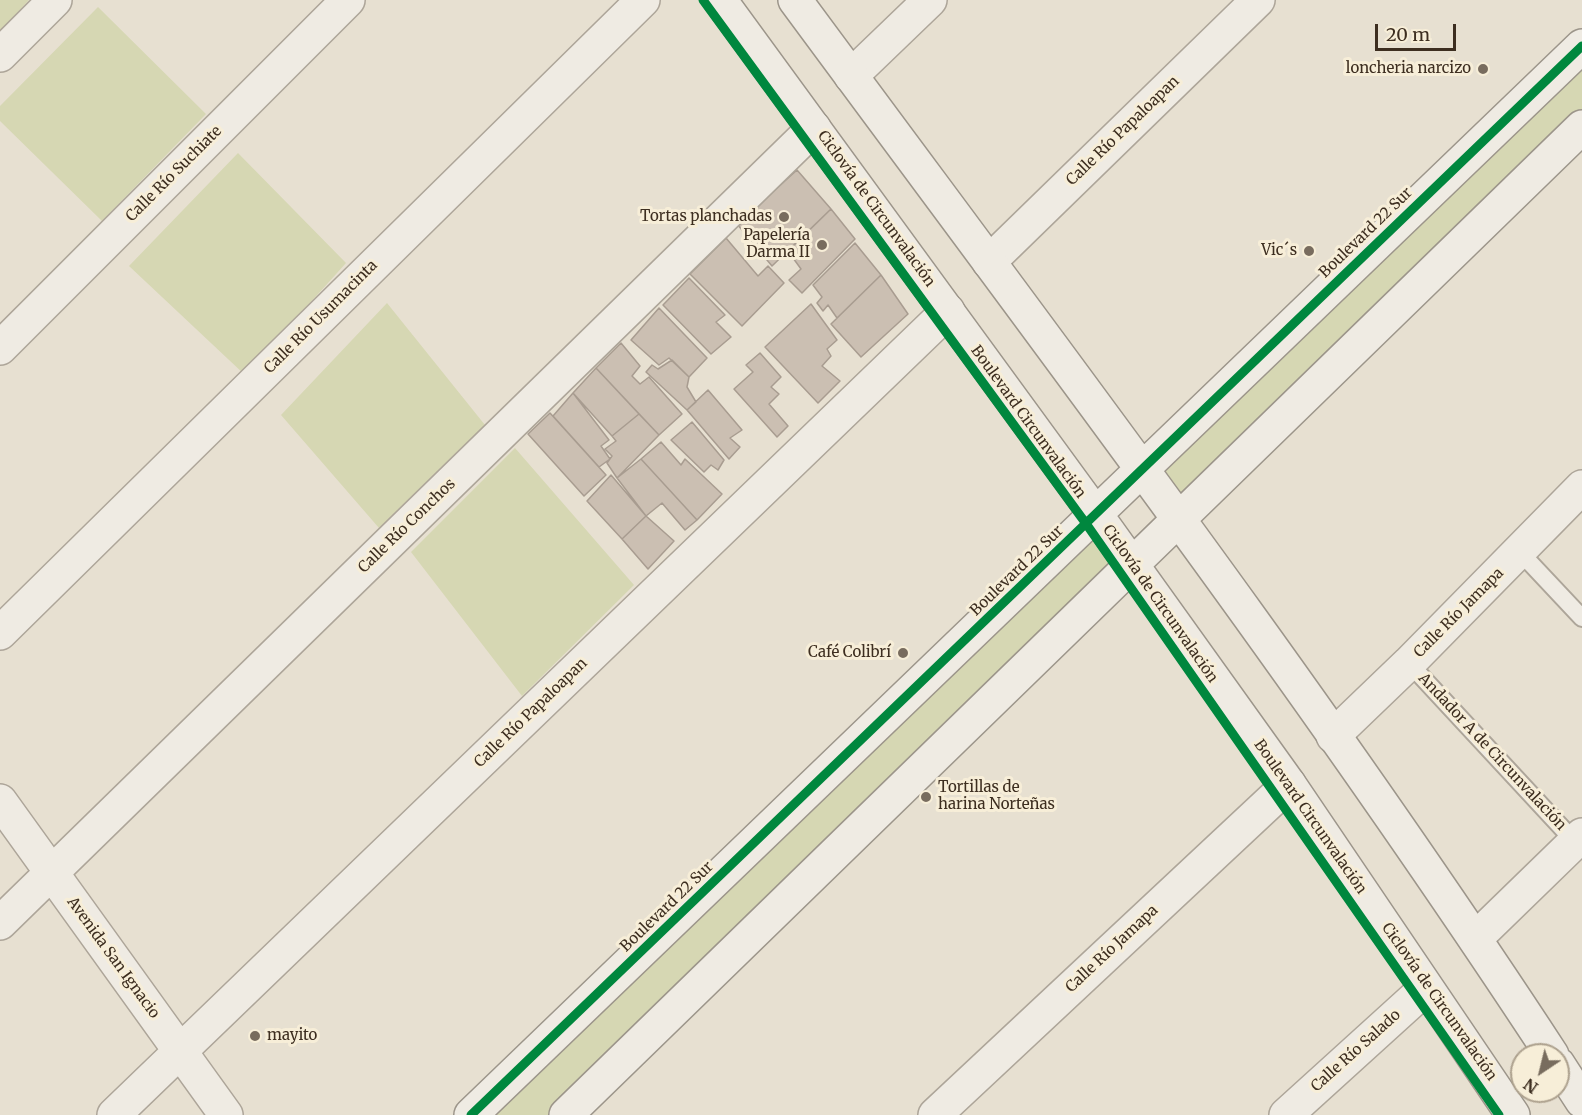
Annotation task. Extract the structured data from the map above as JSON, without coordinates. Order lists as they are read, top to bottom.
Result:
{
  "streets": {
    "street": [
      "Calle Río Papaloapan",
      "Calle Río Suchiate",
      "Boulevard 22 Sur",
      "Calle Río Usumacinta",
      "Boulevard Circunvalación",
      "Calle Río Conchos",
      "Calle Río Jamapa",
      "Avenida San Ignacio",
      "Calle Río Salado"
    ],
    "lane": ["Andador A de Circunvalación"],
    "cycle path": ["Ciclovía de Circunvalación"]
  },
  "crossings": [
    ["Calle Río Papaloapan", "Boulevard Circunvalación"],
    ["Calle Río Papaloapan", "Avenida San Ignacio"],
    ["Boulevard 22 Sur", "Boulevard Circunvalación"],
    ["Boulevard Circunvalación", "Calle Río Conchos"],
    ["Boulevard Circunvalación", "Calle Río Jamapa"],
    ["Boulevard Circunvalación", "Calle Río Salado"],
    ["Calle Río Conchos", "Avenida San Ignacio"],
    ["Calle Río Jamapa", "Andador A de Circunvalación"]
  ],
  "places": [
    "loncheria narcizo",
    "Tortas planchadas",
    "Papelería Darma II",
    "Vic´s",
    "Café Colibrí",
    "Tortillas de harina Norteñas",
    "mayito"
  ],
  "scale_bar": "20 m",
  "north": "bottom left"
}
